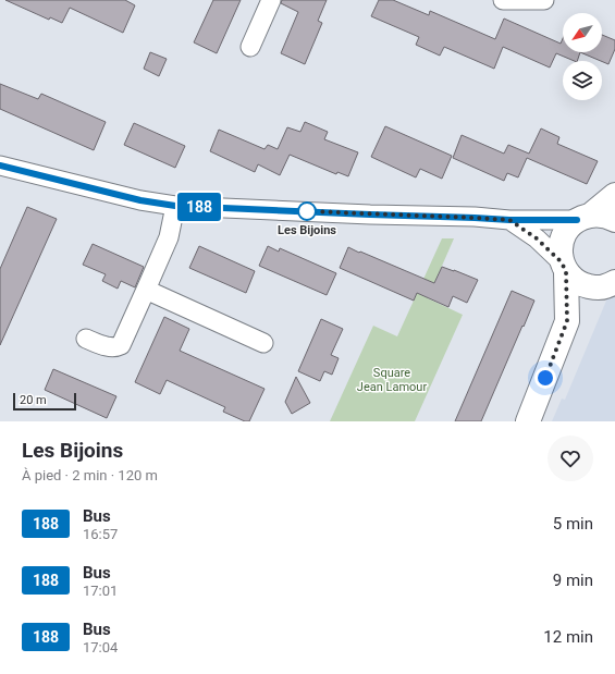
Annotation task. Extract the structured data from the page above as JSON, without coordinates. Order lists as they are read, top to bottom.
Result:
{
  "parks": ["Square Jean Lamour"],
  "places": ["Les Bijoins"],
  "lines": ["bus line 188"],
  "scale_bar": "20 m",
  "north": "bottom left",
  "page": {
    "on_map": "188",
    "scale": "20 m",
    "heading": ["Les Bijoins", "À pied · 2 min · 120 m"],
    "list": [
      {
        "mark": "188",
        "name": "Bus",
        "note": "16:57",
        "value": "5 min"
      },
      {
        "mark": "188",
        "name": "Bus",
        "note": "17:01",
        "value": "9 min"
      },
      {
        "mark": "188",
        "name": "Bus",
        "note": "17:04",
        "value": "12 min"
      }
    ]
  }
}
